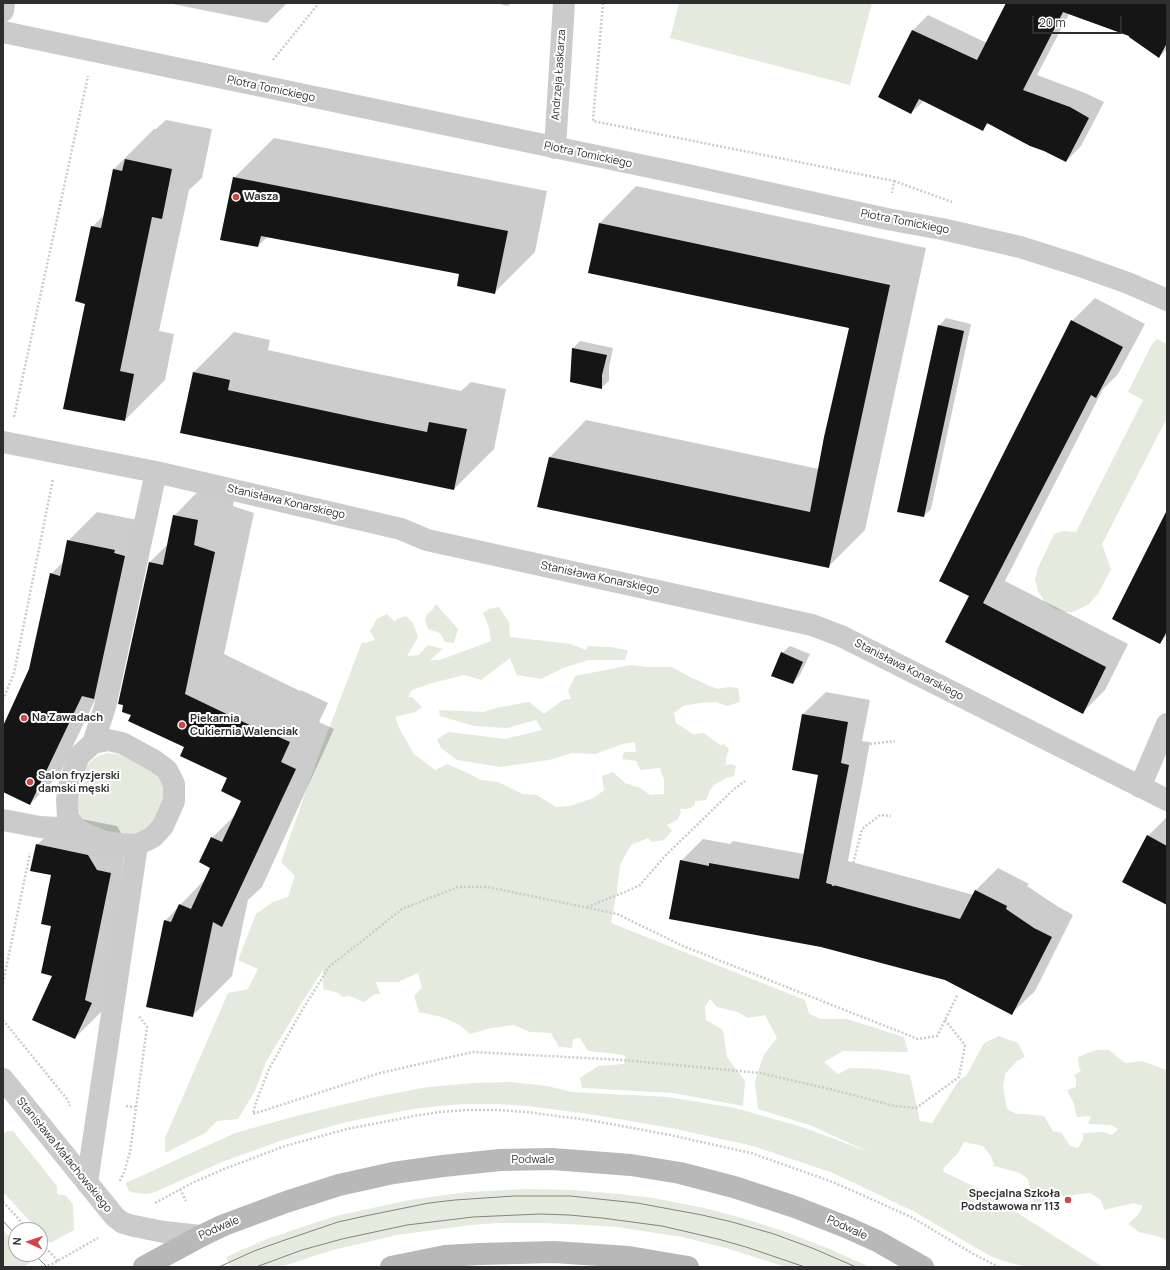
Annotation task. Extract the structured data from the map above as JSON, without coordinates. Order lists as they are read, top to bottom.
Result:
{
  "streets": {
    "main road": ["Podwale"],
    "street": [
      "Andrzeja Łaskarza",
      "Piotra Tomickiego",
      "Stanisława Konarskiego",
      "Stanisława Małachowskiego"
    ]
  },
  "crossings": [
    ["Andrzeja Łaskarza", "Piotra Tomickiego"],
    ["Stanisława Małachowskiego", "Podwale"]
  ],
  "places": [
    "Wasza",
    "Na Zawadach",
    "Piekarnia Cukiernia Walenciak",
    "Salon fryzjerski damski męski",
    "Specjalna Szkoła Podstawowa nr 113"
  ],
  "scale_bar": "20 m",
  "north": "left"
}
